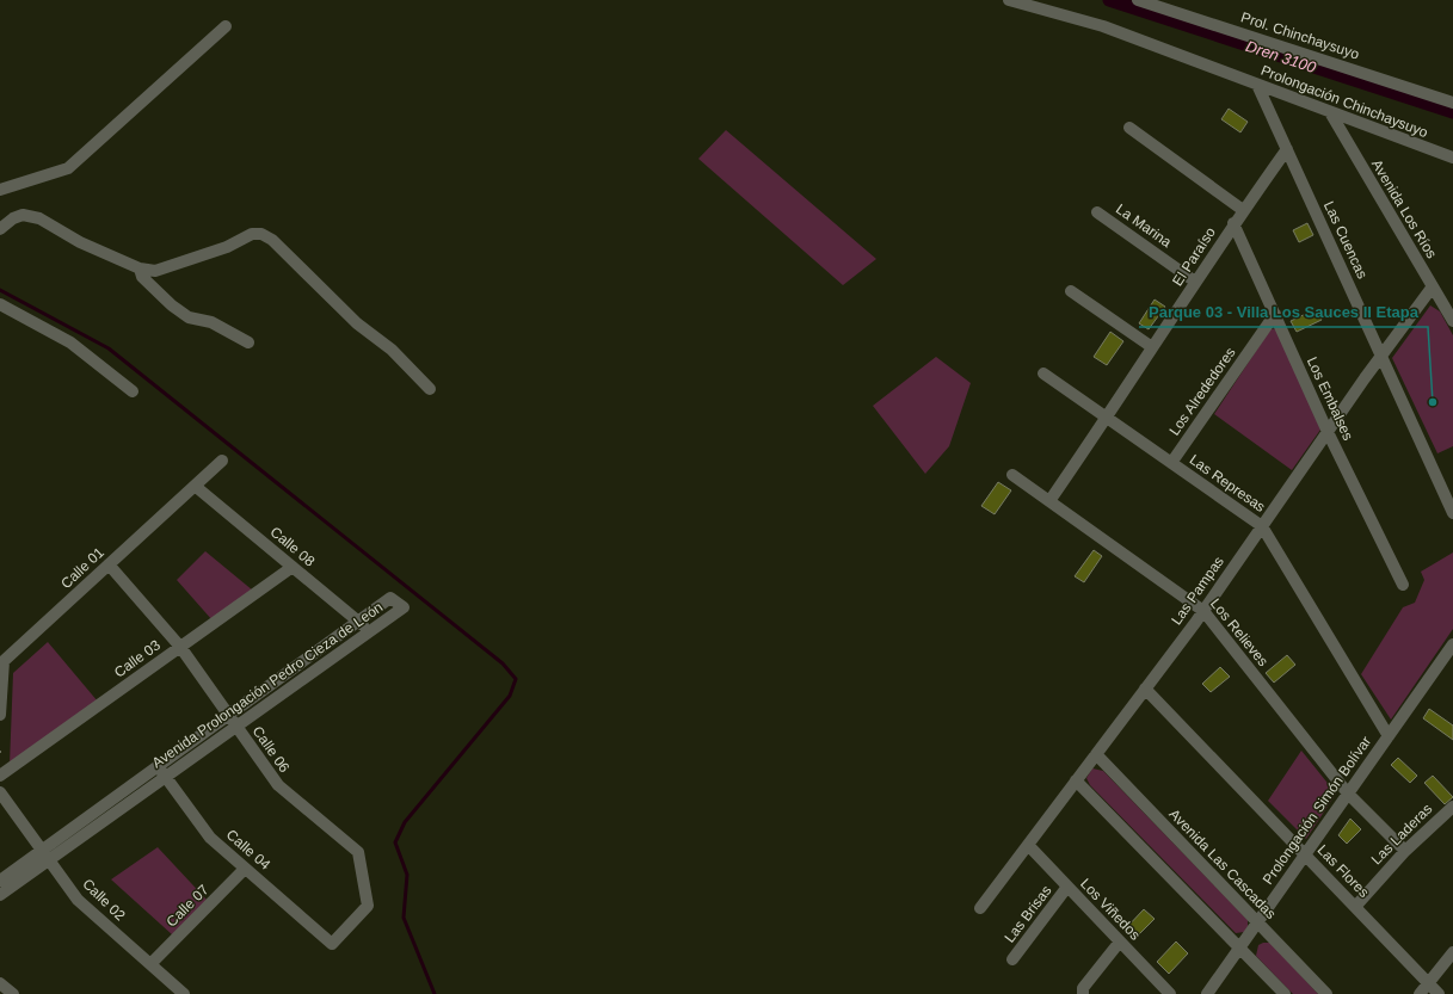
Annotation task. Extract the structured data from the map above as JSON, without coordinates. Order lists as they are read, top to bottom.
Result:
{
  "streets": {
    "street": [
      "Prol. Chinchaysuyo",
      "Prolongación Chinchaysuyo",
      "Avenida Los Ríos",
      "La Marina",
      "Las Cuencas",
      "El Paraíso",
      "Los Alrededores",
      "Los Embalses",
      "Las Represas",
      "Calle 08",
      "Calle 01",
      "Las Pampas",
      "Los Relieves",
      "Calle 03",
      "Avenida Prolongación Pedro Cieza de León",
      "Calle 06",
      "Prolongación Simón Bolívar",
      "Las Laderas",
      "Calle 04",
      "Avenida Las Cascadas",
      "Las Flores",
      "Calle 02",
      "Calle 07",
      "Los Viñedos",
      "Las Brisas"
    ]
  },
  "crossings": [
    ["Prolongación Chinchaysuyo", "Avenida Los Ríos"],
    ["Prolongación Chinchaysuyo", "Las Cuencas"],
    ["Avenida Los Ríos", "Las Pampas"],
    ["La Marina", "El Paraíso"],
    ["Las Cuencas", "El Paraíso"],
    ["Las Cuencas", "Las Pampas"],
    ["El Paraíso", "Los Embalses"],
    ["El Paraíso", "Las Represas"],
    ["El Paraíso", "Los Relieves"],
    ["Los Alrededores", "Los Embalses"],
    ["Los Alrededores", "Las Represas"],
    ["Los Embalses", "Las Pampas"],
    ["Las Represas", "Las Pampas"],
    ["Las Represas", "Prolongación Simón Bolívar"],
    ["Calle 08", "Calle 01"],
    ["Calle 08", "Calle 03"],
    ["Calle 08", "Avenida Prolongación Pedro Cieza de León"],
    ["Calle 01", "Calle 06"],
    ["Las Pampas", "Los Relieves"],
    ["Las Pampas", "Avenida Las Cascadas"],
    ["Las Pampas", "Las Flores"],
    ["Las Pampas", "Los Viñedos"],
    ["Los Relieves", "Prolongación Simón Bolívar"],
    ["Los Relieves", "Las Laderas"],
    ["Calle 03", "Calle 06"],
    ["Avenida Prolongación Pedro Cieza de León", "Calle 06"],
    ["Avenida Prolongación Pedro Cieza de León", "Calle 04"],
    ["Avenida Prolongación Pedro Cieza de León", "Calle 02"],
    ["Calle 06", "Calle 04"],
    ["Prolongación Simón Bolívar", "Avenida Las Cascadas"],
    ["Prolongación Simón Bolívar", "Las Flores"],
    ["Las Laderas", "Las Flores"],
    ["Calle 04", "Calle 07"],
    ["Calle 02", "Calle 07"],
    ["Los Viñedos", "Las Brisas"]
  ],
  "water": ["Dren 3100"],
  "places": ["Parque 03 - Villa Los Sauces II Etapa"]
}
